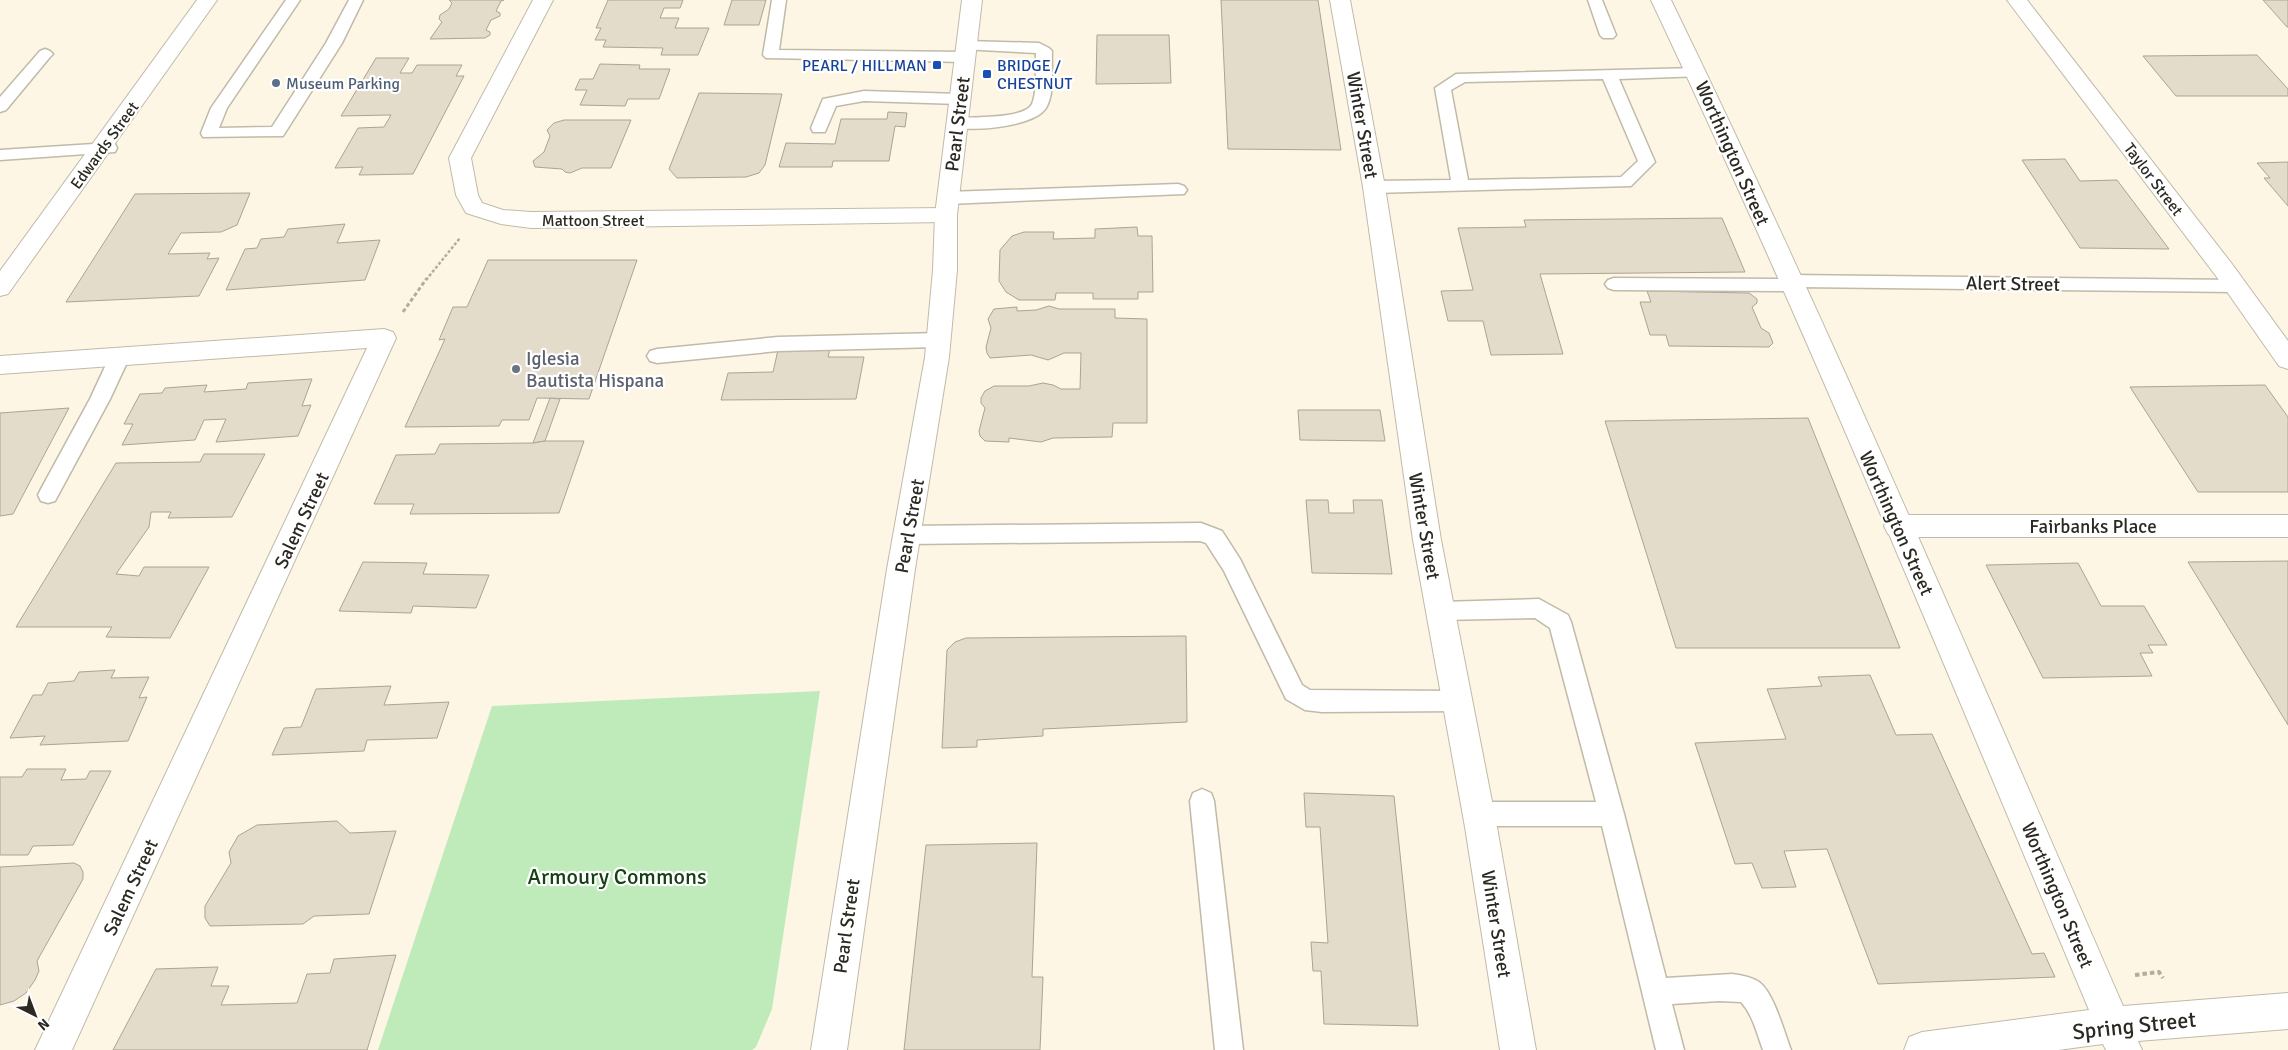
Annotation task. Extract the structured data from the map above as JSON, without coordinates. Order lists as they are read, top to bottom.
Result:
{
  "streets": {
    "street": [
      "Pearl Street",
      "Winter Street",
      "Edwards Street",
      "Worthington Street",
      "Taylor Street",
      "Mattoon Street",
      "Salem Street",
      "Fairbanks Place",
      "Spring Street"
    ],
    "lane": ["Alert Street"]
  },
  "crossings": [
    ["Pearl Street", "Mattoon Street"],
    ["Worthington Street", "Alert Street"],
    ["Worthington Street", "Fairbanks Place"],
    ["Worthington Street", "Spring Street"],
    ["Taylor Street", "Alert Street"]
  ],
  "parks": ["Armoury Commons"],
  "places": {
    "transit": ["PEARL / HILLMAN", "BRIDGE / CHESTNUT"],
    "other": ["Museum Parking", "Iglesia Bautista Hispana"]
  },
  "north": "bottom right"
}
